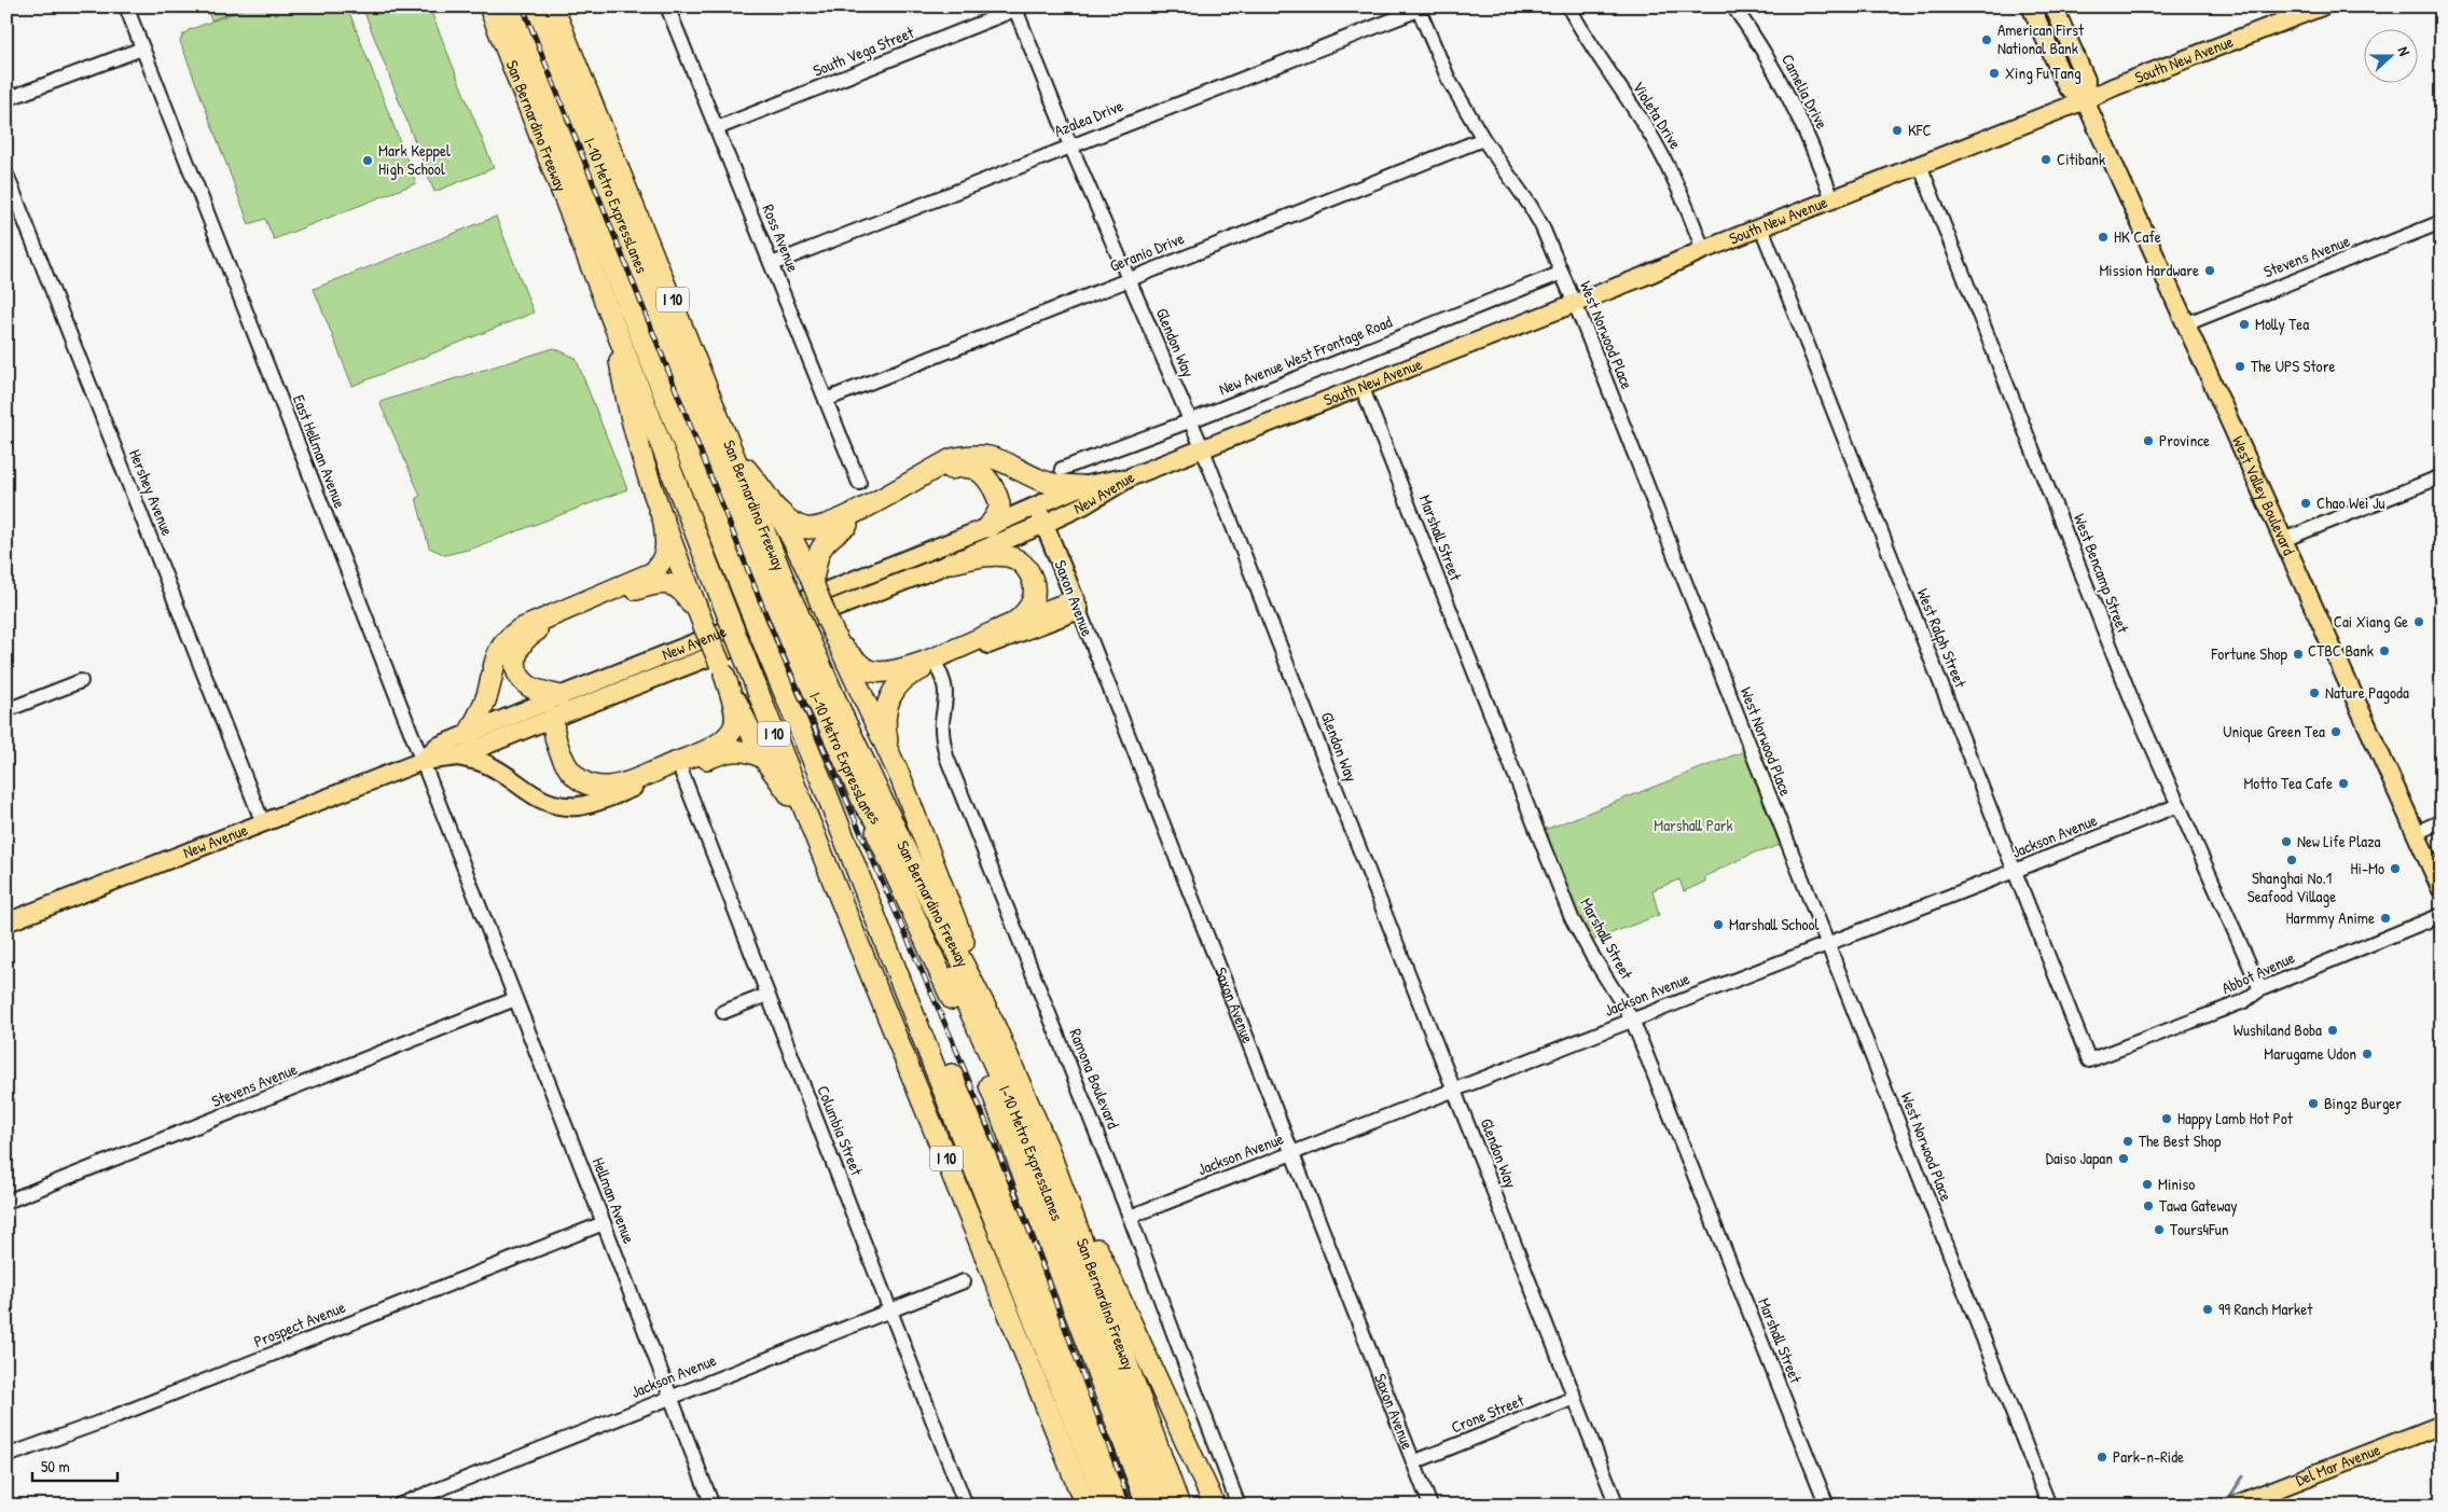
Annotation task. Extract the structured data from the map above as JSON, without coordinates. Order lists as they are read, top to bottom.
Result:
{
  "streets": {
    "highway": ["San Bernardino Freeway", "I-10 Metro ExpressLanes", "I 10"],
    "main road": [
      "South New Avenue",
      "New Avenue",
      "West Valley Boulevard",
      "Saxon Avenue",
      "Del Mar Avenue"
    ],
    "street": [
      "South Vega Street",
      "Camelia Drive",
      "Violeta Drive",
      "Azalea Drive",
      "Ross Avenue",
      "Geranio Drive",
      "Stevens Avenue",
      "West Norwood Place",
      "Glendon Way",
      "New Avenue West Frontage Road",
      "East Hellman Avenue",
      "Hershey Avenue",
      "Marshall Street",
      "West Bencamp Street",
      "West Ralph Street",
      "Jackson Avenue",
      "Abbot Avenue",
      "Ramona Boulevard",
      "Columbia Street",
      "Hellman Avenue",
      "Prospect Avenue",
      "Crone Street"
    ]
  },
  "crossings": [
    ["South Vega Street", "Ross Avenue"],
    ["South Vega Street", "Glendon Way"],
    ["South New Avenue", "Camelia Drive"],
    ["South New Avenue", "Violeta Drive"],
    ["South New Avenue", "West Norwood Place"],
    ["South New Avenue", "Glendon Way"],
    ["South New Avenue", "West Valley Boulevard"],
    ["South New Avenue", "Marshall Street"],
    ["South New Avenue", "West Bencamp Street"],
    ["South New Avenue", "West Ralph Street"],
    ["Azalea Drive", "Ross Avenue"],
    ["Azalea Drive", "West Norwood Place"],
    ["Azalea Drive", "Glendon Way"],
    ["San Bernardino Freeway", "I-10 Metro ExpressLanes"],
    ["Ross Avenue", "Geranio Drive"],
    ["Geranio Drive", "West Norwood Place"],
    ["Geranio Drive", "Glendon Way"],
    ["Stevens Avenue", "West Valley Boulevard"],
    ["Stevens Avenue", "Hellman Avenue"],
    ["West Norwood Place", "New Avenue West Frontage Road"],
    ["West Norwood Place", "Jackson Avenue"],
    ["Glendon Way", "New Avenue West Frontage Road"],
    ["Glendon Way", "Jackson Avenue"],
    ["Glendon Way", "Crone Street"],
    ["East Hellman Avenue", "New Avenue"],
    ["East Hellman Avenue", "Hellman Avenue"],
    ["Hershey Avenue", "New Avenue"],
    ["New Avenue", "Saxon Avenue"],
    ["Marshall Street", "Jackson Avenue"],
    ["West Bencamp Street", "Jackson Avenue"],
    ["West Bencamp Street", "Abbot Avenue"],
    ["Saxon Avenue", "Jackson Avenue"],
    ["Saxon Avenue", "Crone Street"],
    ["West Ralph Street", "Jackson Avenue"],
    ["West Ralph Street", "Abbot Avenue"],
    ["Jackson Avenue", "Ramona Boulevard"],
    ["Jackson Avenue", "Columbia Street"],
    ["Jackson Avenue", "Hellman Avenue"],
    ["Hellman Avenue", "Prospect Avenue"]
  ],
  "parks": ["Marshall Park"],
  "places": [
    "American First National Bank",
    "Xing Fu Tang",
    "KFC",
    "Citibank",
    "Mark Keppel High School",
    "HK Cafe",
    "Mission Hardware",
    "Molly Tea",
    "The UPS Store",
    "Province",
    "Chao Wei Ju",
    "Cai Xiang Ge",
    "CTBC Bank",
    "Fortune Shop",
    "Nature Pagoda",
    "Unique Green Tea",
    "Motto Tea Cafe",
    "New Life Plaza",
    "Shanghai No.1 Seafood Village",
    "Hi-Mo",
    "Harmmy Anime",
    "Marshall School",
    "Wushiland Boba",
    "Marugame Udon",
    "Bingz Burger",
    "Happy Lamb Hot Pot",
    "The Best Shop",
    "Daiso Japan",
    "Miniso",
    "Tawa Gateway",
    "Tours4Fun",
    "99 Ranch Market",
    "Park-n-Ride"
  ],
  "scale_bar": "50 m",
  "north": "right"
}
